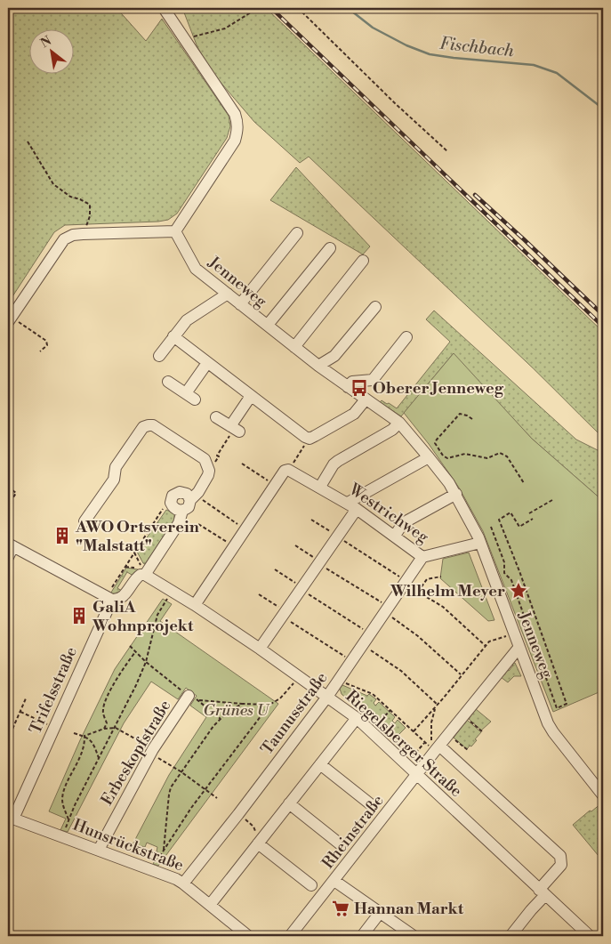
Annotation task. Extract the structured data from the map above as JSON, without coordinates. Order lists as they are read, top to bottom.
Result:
{
  "streets": {
    "street": [
      "Jenneweg",
      "Westrichweg",
      "Trifelsstraße",
      "Taunusstraße",
      "Riegelsberger Straße",
      "Erbeskopfstraße",
      "Rheinstraße",
      "Hunsrückstraße"
    ]
  },
  "crossings": [
    ["Jenneweg", "Westrichweg"],
    ["Jenneweg", "Rheinstraße"],
    ["Westrichweg", "Taunusstraße"],
    ["Trifelsstraße", "Hunsrückstraße"],
    ["Taunusstraße", "Riegelsberger Straße"],
    ["Taunusstraße", "Hunsrückstraße"],
    ["Riegelsberger Straße", "Rheinstraße"],
    ["Erbeskopfstraße", "Hunsrückstraße"]
  ],
  "water": ["Fischbach"],
  "parks": ["Grünes U"],
  "places": {
    "bus stop": ["Oberer Jenneweg"],
    "building": ["AWO Ortsverein \"Malstatt\"", "GaliA Wohnprojekt"],
    "place": ["Wilhelm Meyer"],
    "supermarket": ["Hannan Markt"]
  },
  "north": "top left"
}
